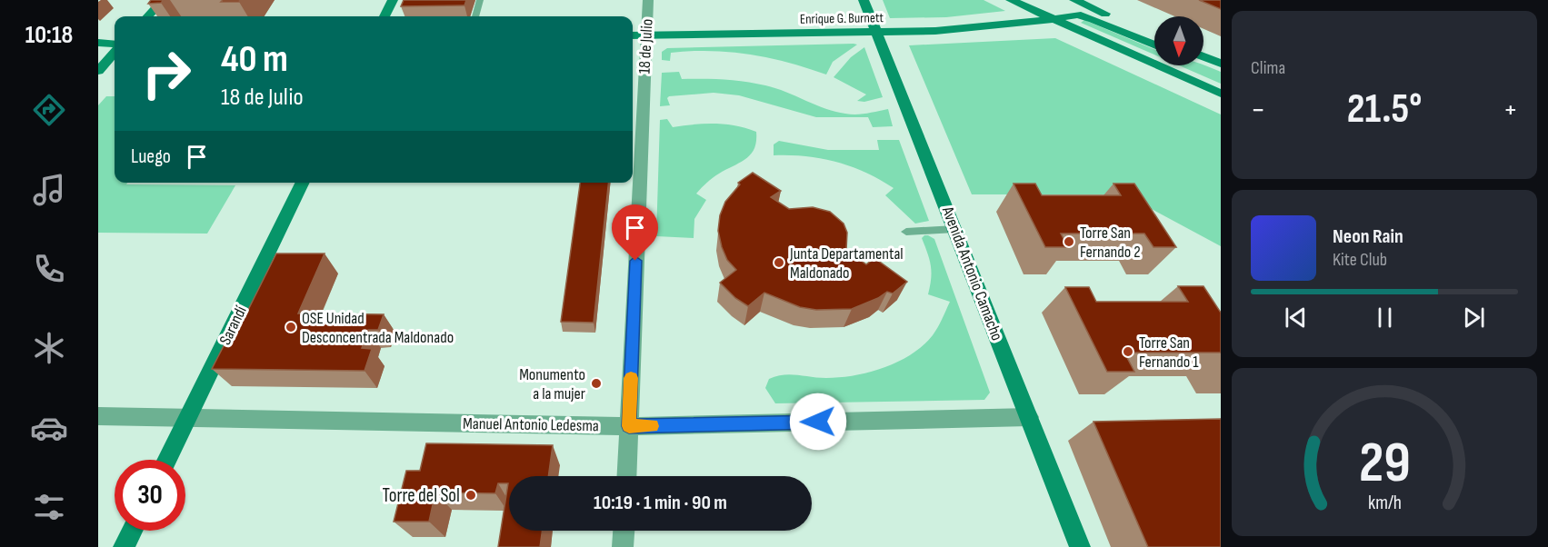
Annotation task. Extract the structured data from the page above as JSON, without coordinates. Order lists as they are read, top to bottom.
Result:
{
  "streets": {
    "street": [
      "Enrique G. Burnett",
      "18 de Julio",
      "Avenida Antonio Camacho",
      "Sarandí",
      "Manuel Antonio Ledesma"
    ]
  },
  "crossings": [
    ["Enrique G. Burnett", "18 de Julio"],
    ["Enrique G. Burnett", "Avenida Antonio Camacho"],
    ["18 de Julio", "Manuel Antonio Ledesma"],
    ["Avenida Antonio Camacho", "Manuel Antonio Ledesma"],
    ["Sarandí", "Manuel Antonio Ledesma"]
  ],
  "places": [
    "Torre San Fernando 2",
    "Junta Departamental Maldonado",
    "OSE Unidad Desconcentrada Maldonado",
    "Torre San Fernando 1",
    "Monumento a la mujer",
    "Torre del Sol"
  ],
  "north": "bottom",
  "page": {
    "tabs": "10:18",
    "tile": "Clima",
    "turn": ["40 m", "18 de Julio"],
    "heat": ["−", "21.5°", "+"],
    "then": "Luego",
    "song": ["Neon Rain", "Kite Club"],
    "limit": "30",
    "trip": "10:19 · 1 min · 90 m",
    "gauge": ["29", "km/h"]
  }
}
